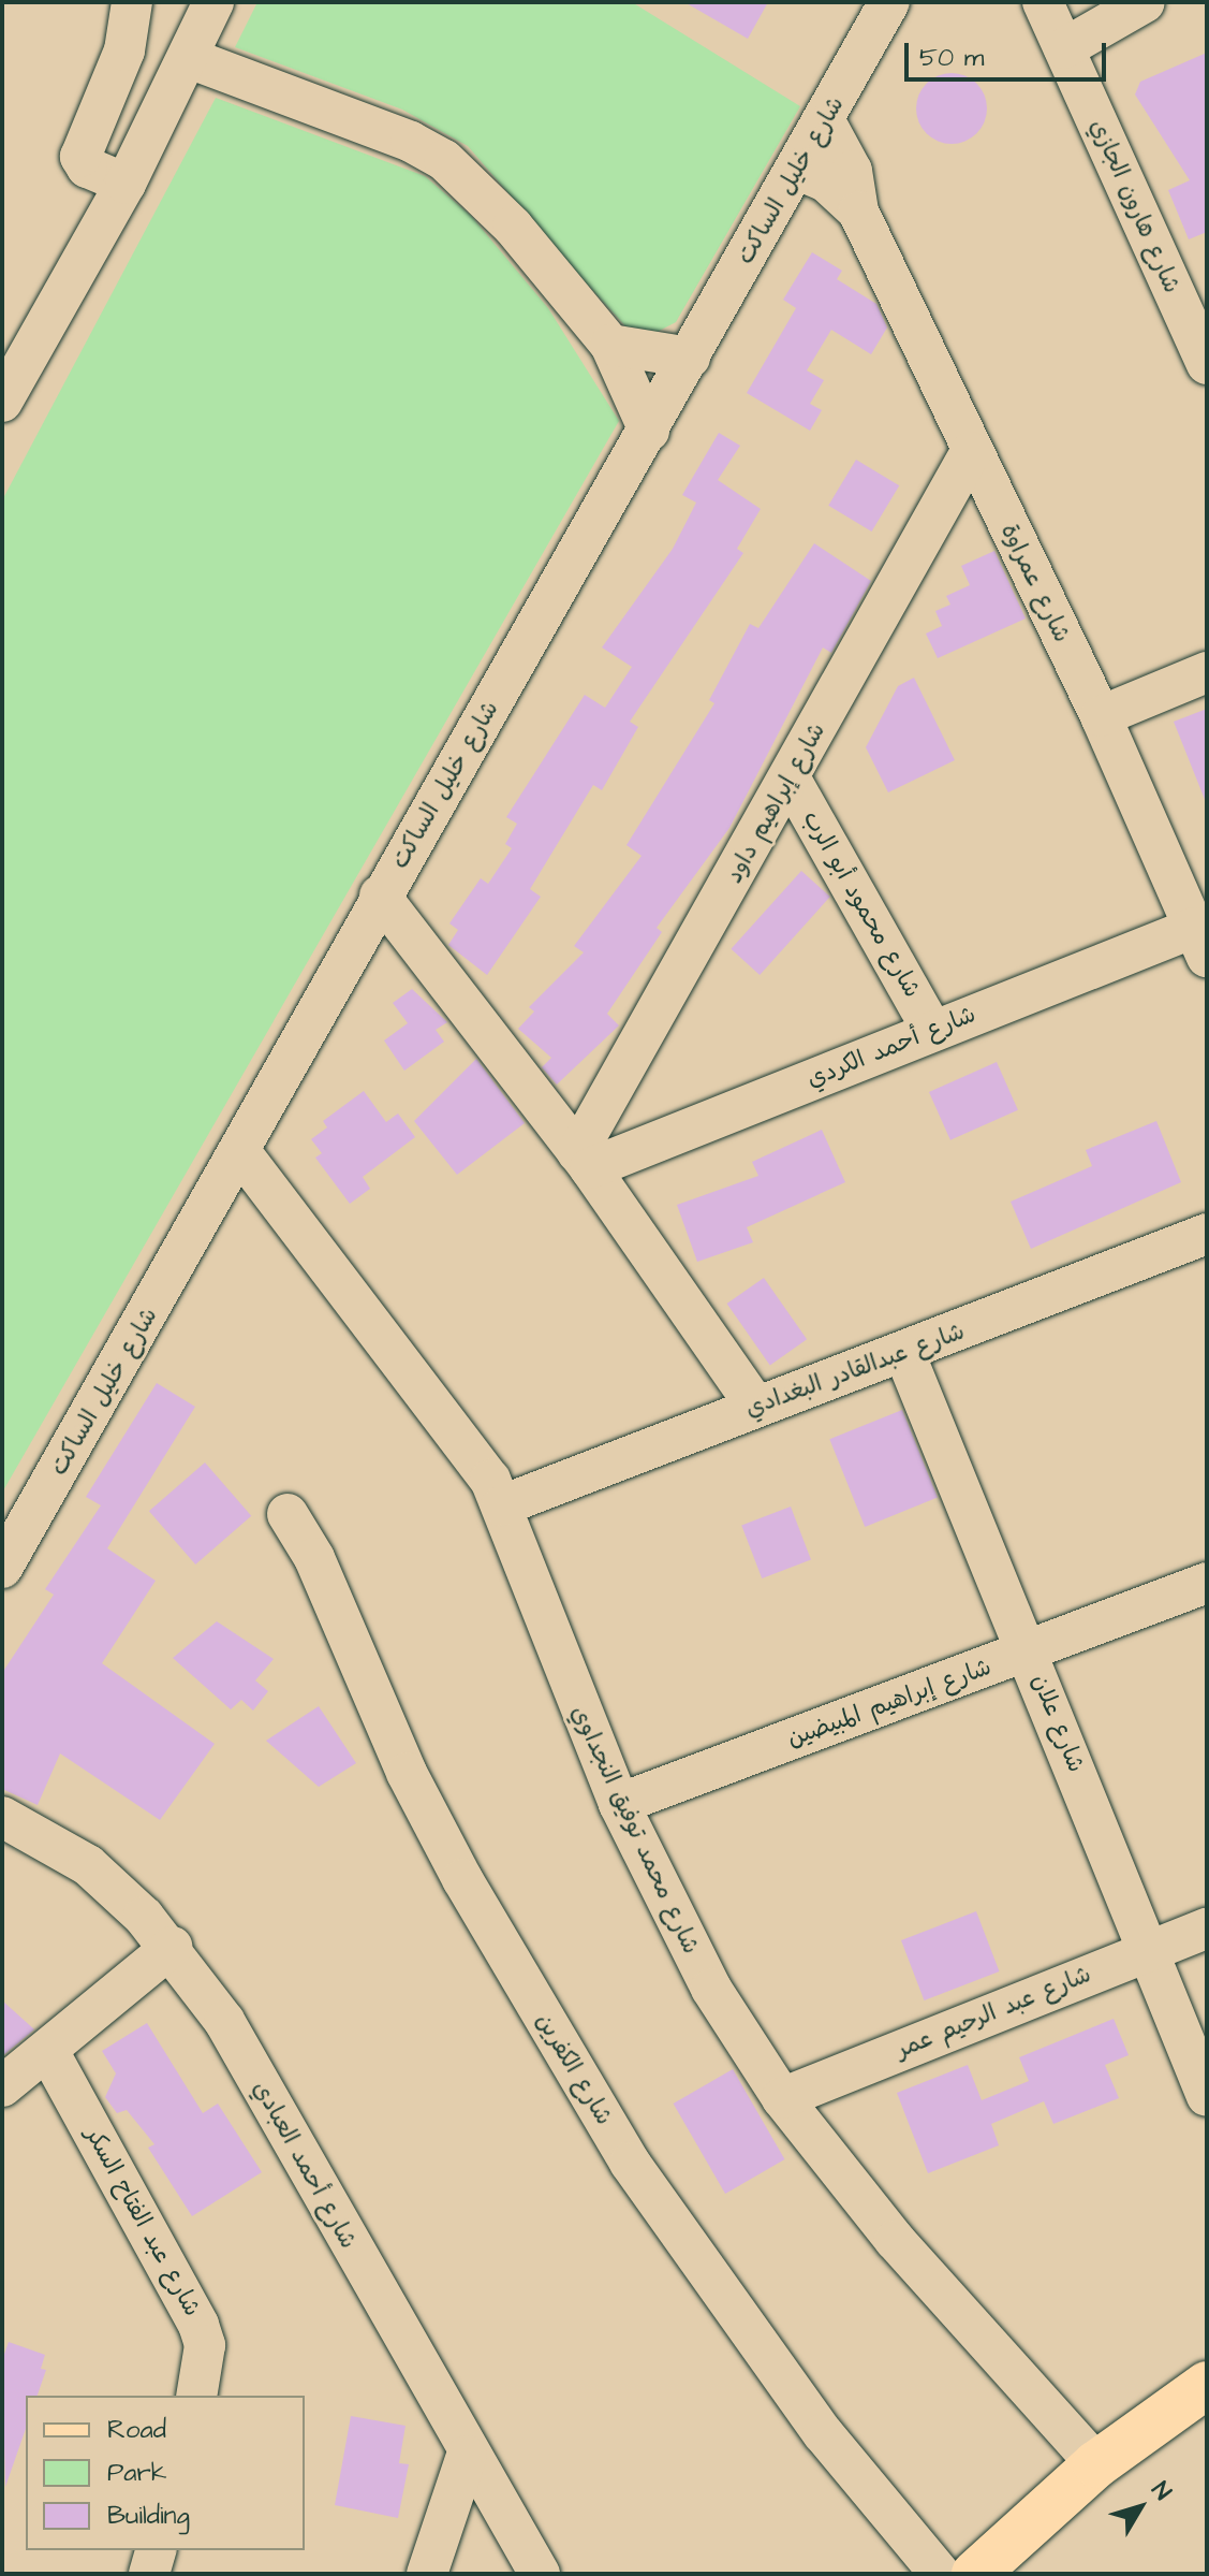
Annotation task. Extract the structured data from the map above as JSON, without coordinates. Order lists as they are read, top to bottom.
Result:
{
  "streets": {
    "street": [
      "شارع خليل الساكت",
      "شارع هارون الجازي",
      "شارع عمراوة",
      "شارع إبراهيم داود",
      "شارع محمود أبو الرب",
      "شارع أحمد الكردي",
      "شارع عبدالقادر البغدادي",
      "شارع إبراهيم المبيضين",
      "شارع علان",
      "شارع محمد توفيق النجداوي",
      "شارع عبد الرحيم عمر",
      "شارع الكفرين",
      "شارع أحمد العبادي",
      "شارع عبد الفتاح السكر"
    ]
  },
  "crossings": [
    ["شارع خليل الساكت", "شارع عمراوة"],
    ["شارع خليل الساكت", "شارع محمد توفيق النجداوي"],
    ["شارع عمراوة", "شارع إبراهيم داود"],
    ["شارع عمراوة", "شارع أحمد الكردي"],
    ["شارع إبراهيم داود", "شارع محمود أبو الرب"],
    ["شارع إبراهيم داود", "شارع أحمد الكردي"],
    ["شارع محمود أبو الرب", "شارع أحمد الكردي"],
    ["شارع عبدالقادر البغدادي", "شارع علان"],
    ["شارع عبدالقادر البغدادي", "شارع محمد توفيق النجداوي"],
    ["شارع إبراهيم المبيضين", "شارع علان"],
    ["شارع إبراهيم المبيضين", "شارع محمد توفيق النجداوي"],
    ["شارع علان", "شارع عبد الرحيم عمر"],
    ["شارع محمد توفيق النجداوي", "شارع عبد الرحيم عمر"]
  ],
  "legend": ["Road", "Park", "Building"],
  "scale_bar": "50 m",
  "north": "top right"
}
